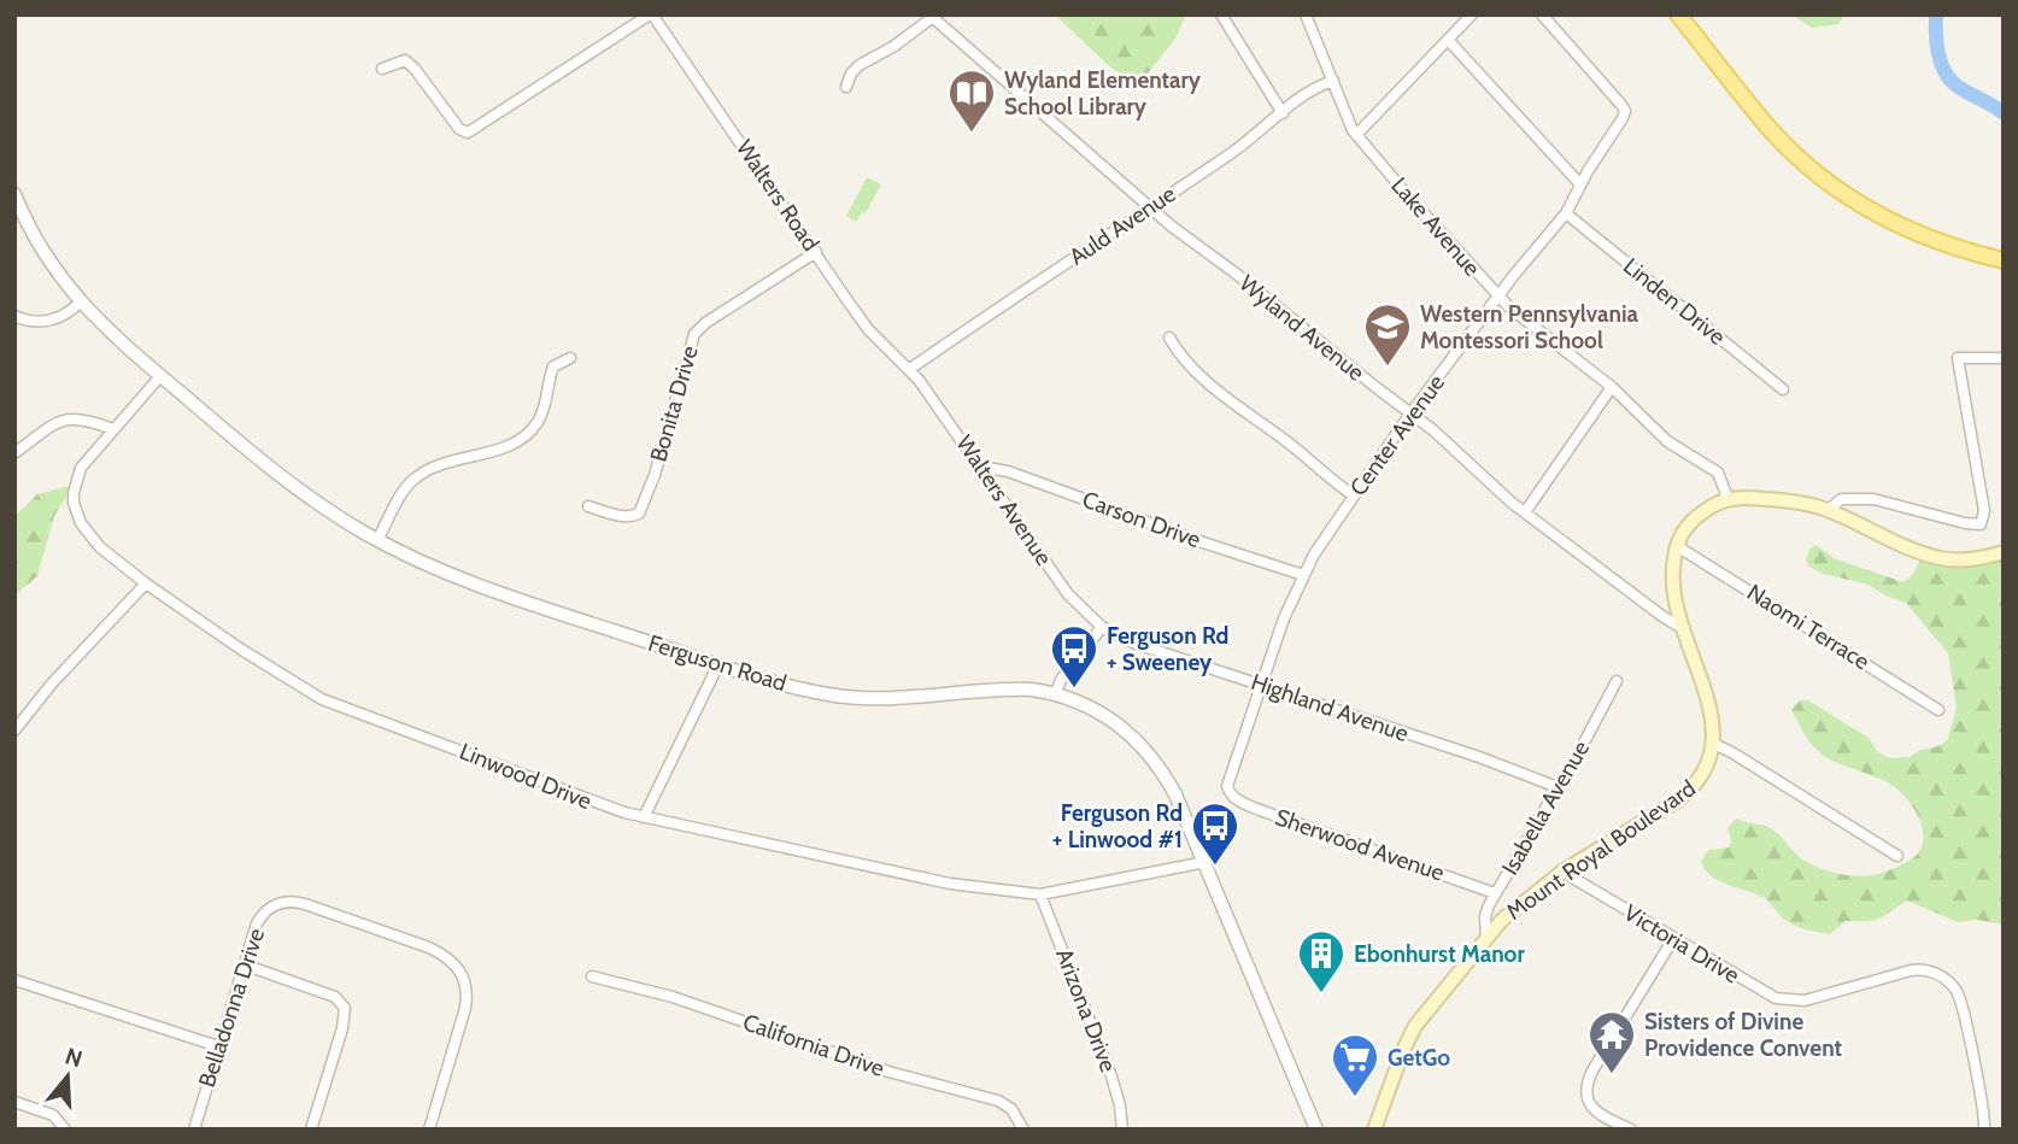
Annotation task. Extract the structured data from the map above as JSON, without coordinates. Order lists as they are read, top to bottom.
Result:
{
  "streets": {
    "main road": ["Mount Royal Boulevard"],
    "street": [
      "Walters Road",
      "Auld Avenue",
      "Lake Avenue",
      "Linden Drive",
      "Wyland Avenue",
      "Bonita Drive",
      "Center Avenue",
      "Walters Avenue",
      "Carson Drive",
      "Naomi Terrace",
      "Ferguson Road",
      "Highland Avenue",
      "Linwood Drive",
      "Isabella Avenue",
      "Sherwood Avenue",
      "Victoria Drive",
      "Belladonna Drive",
      "Arizona Drive",
      "California Drive"
    ]
  },
  "crossings": [
    ["Walters Road", "Auld Avenue"],
    ["Walters Road", "Bonita Drive"],
    ["Walters Road", "Walters Avenue"],
    ["Auld Avenue", "Lake Avenue"],
    ["Auld Avenue", "Wyland Avenue"],
    ["Auld Avenue", "Walters Avenue"],
    ["Lake Avenue", "Center Avenue"],
    ["Linden Drive", "Center Avenue"],
    ["Wyland Avenue", "Center Avenue"],
    ["Center Avenue", "Carson Drive"],
    ["Center Avenue", "Highland Avenue"],
    ["Center Avenue", "Sherwood Avenue"],
    ["Walters Avenue", "Carson Drive"],
    ["Walters Avenue", "Highland Avenue"],
    ["Ferguson Road", "Linwood Drive"],
    ["Highland Avenue", "Isabella Avenue"],
    ["Linwood Drive", "Arizona Drive"],
    ["Isabella Avenue", "Sherwood Avenue"],
    ["Isabella Avenue", "Mount Royal Boulevard"],
    ["Mount Royal Boulevard", "Victoria Drive"]
  ],
  "places": {
    "library": ["Wyland Elementary School Library"],
    "school or university": ["Western Pennsylvania Montessori School"],
    "bus stop": ["Ferguson Rd + Sweeney", "Ferguson Rd + Linwood #1"],
    "building": ["Ebonhurst Manor"],
    "temple": ["Sisters of Divine Providence Convent"],
    "supermarket": ["GetGo"]
  },
  "north": "top"
}
